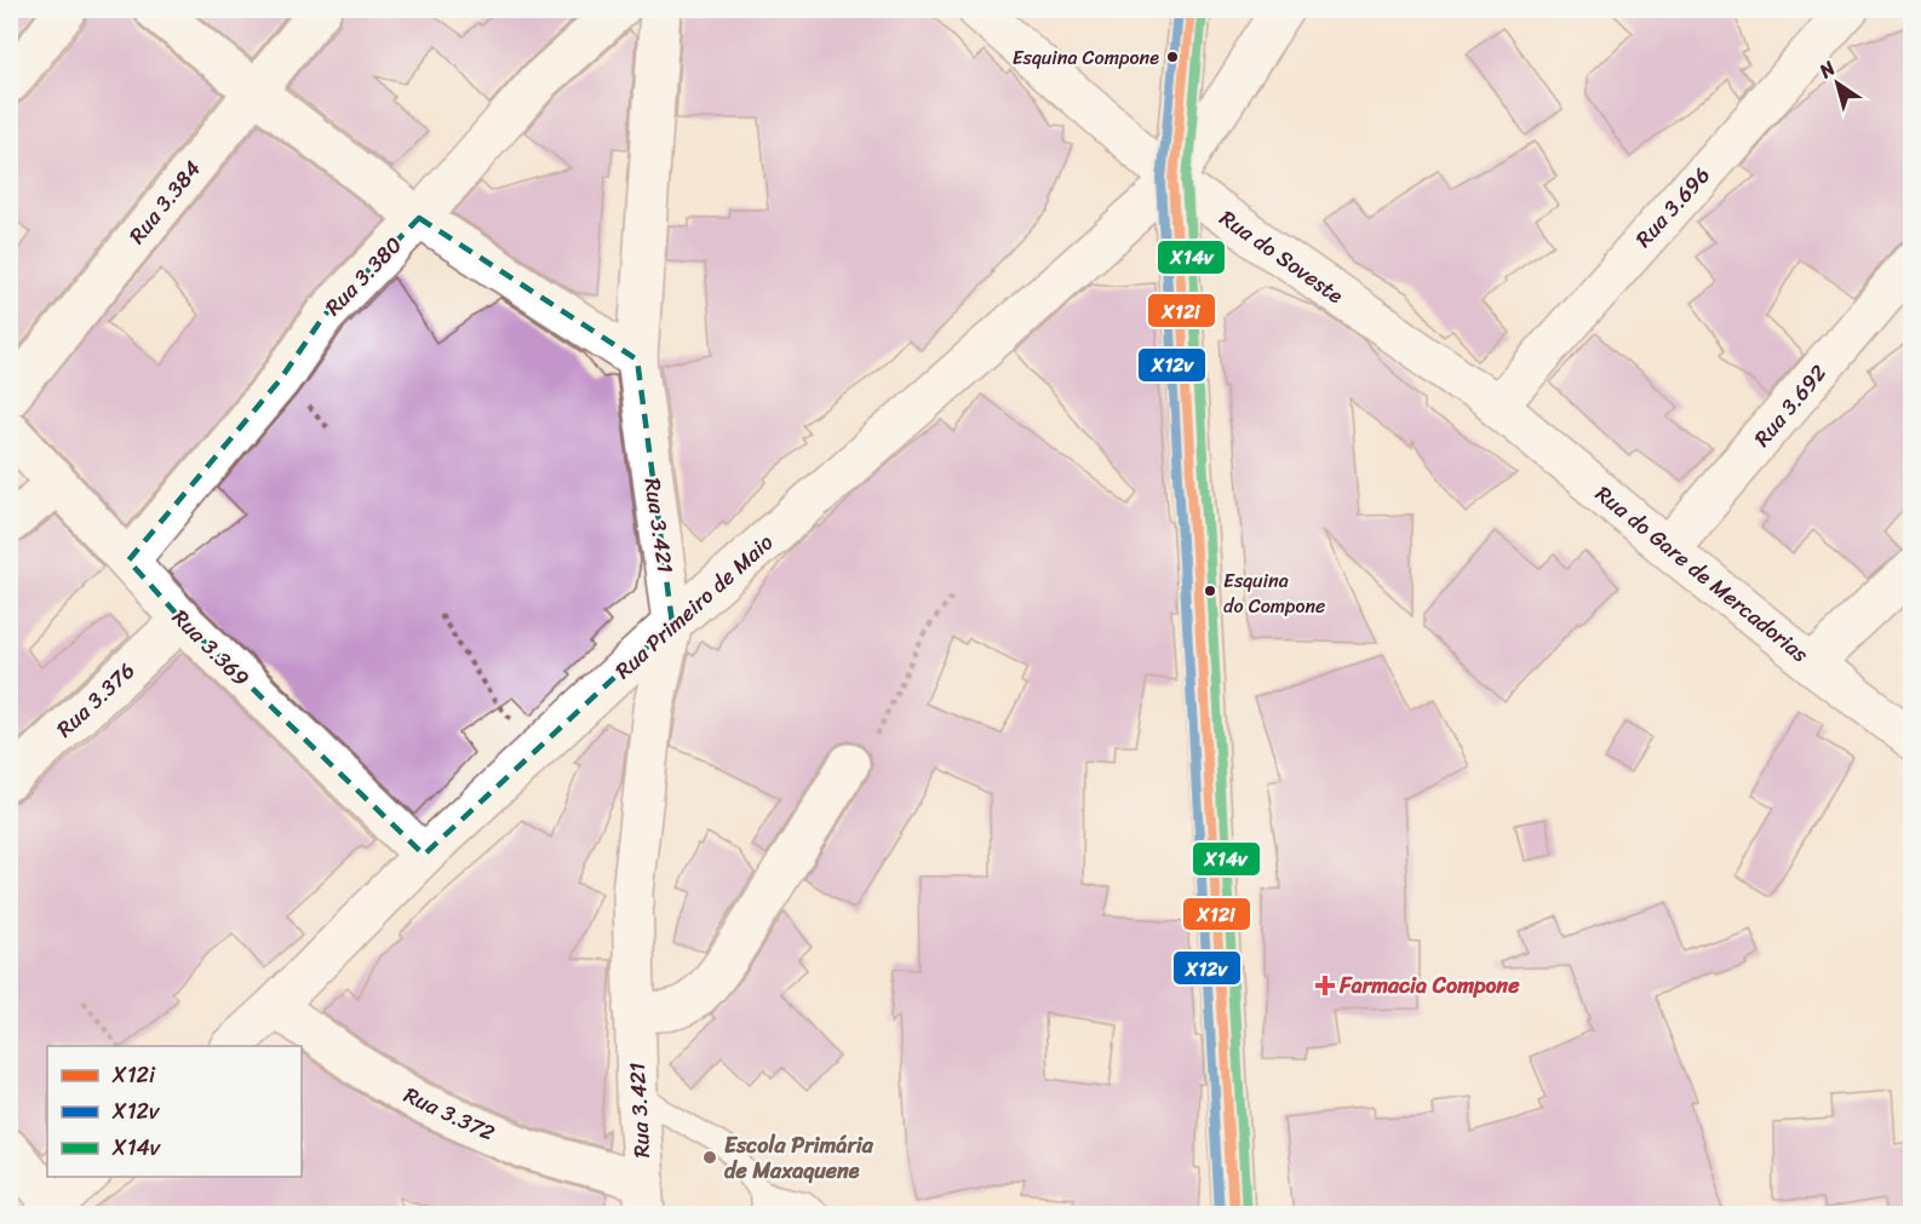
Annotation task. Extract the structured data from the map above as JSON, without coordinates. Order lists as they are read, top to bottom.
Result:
{
  "streets": {
    "street": [
      "Rua 3.384",
      "Rua 3.696",
      "Rua do Soveste",
      "Rua 3.380",
      "Rua 3.692",
      "Rua 3.421",
      "Rua do Gare de Mercadorias",
      "Rua Primeiro de Maio",
      "Rua 3.369",
      "Rua 3.376",
      "Rua 3.372"
    ]
  },
  "crossings": [
    ["Rua 3.696", "Rua do Soveste"],
    ["Rua 3.696", "Rua do Gare de Mercadorias"],
    ["Rua do Soveste", "Rua do Gare de Mercadorias"],
    ["Rua do Soveste", "Rua Primeiro de Maio"],
    ["Rua 3.380", "Rua 3.369"],
    ["Rua 3.692", "Rua do Gare de Mercadorias"],
    ["Rua 3.421", "Rua Primeiro de Maio"],
    ["Rua 3.421", "Rua 3.372"],
    ["Rua Primeiro de Maio", "Rua 3.369"],
    ["Rua Primeiro de Maio", "Rua 3.372"],
    ["Rua 3.369", "Rua 3.376"]
  ],
  "places": {
    "other": ["Esquina Compone", "Esquina do Compone", "Escola Primária de Maxaquene"],
    "health": ["Farmacia Compone"]
  },
  "lines": ["transit line X12i", "transit line X12v", "transit line X14v"],
  "legend": ["X12i", "X12v", "X14v"],
  "north": "top left"
}
